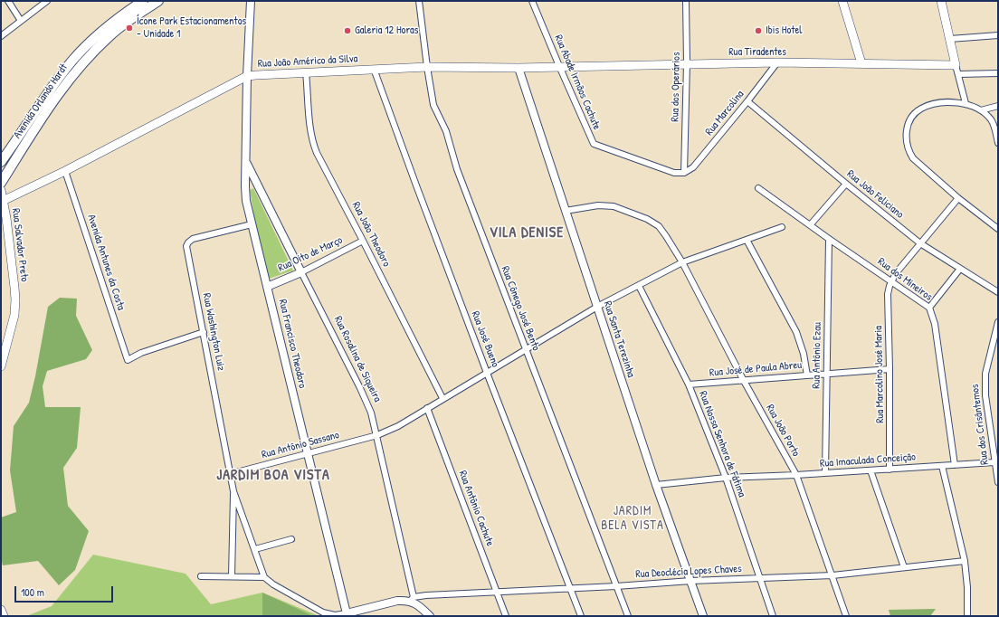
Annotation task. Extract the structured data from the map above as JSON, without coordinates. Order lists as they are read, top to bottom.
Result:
{
  "streets": {
    "main road": [
      "Rua Tiradentes",
      "Rua João Américo da Silva",
      "Avenida Orlando Hardt",
      "Rua Salvador Preto"
    ],
    "street": [
      "Rua Abade Irmãos Cachute",
      "Rua dos Operários",
      "Rua Marcolina",
      "Rua João Feliciano",
      "Rua João Theodoro",
      "Rua Oito de Março",
      "Avenida Antunes da Costa",
      "Rua dos Mineiros",
      "Rua Cônego José Bento",
      "Rua Washington Luiz",
      "Rua José Bueno",
      "Rua Santa Terezinha",
      "Rua Francisco Theodoro",
      "Rua Antônio Ezau",
      "Rua Rosalina de Siqueira",
      "Rua José de Paula Abreu",
      "Rua Marcolino José Maria",
      "Rua dos Crisântemos",
      "Rua João Porto",
      "Rua Nossa Senhora de Fátima",
      "Rua Antônio Sassano",
      "Rua Imaculada Conceição",
      "Rua Antônio Cachute",
      "Rua Deoclécia Lopes Chaves"
    ]
  },
  "crossings": [
    ["Rua Tiradentes", "Rua João Américo da Silva"],
    ["Rua Tiradentes", "Rua Abade Irmãos Cachute"],
    ["Rua Tiradentes", "Rua dos Operários"],
    ["Rua Tiradentes", "Rua Marcolina"],
    ["Rua João Américo da Silva", "Rua Abade Irmãos Cachute"],
    ["Rua João Américo da Silva", "Rua João Theodoro"],
    ["Rua João Américo da Silva", "Rua Salvador Preto"],
    ["Rua João Américo da Silva", "Avenida Antunes da Costa"],
    ["Rua João Américo da Silva", "Rua Cônego José Bento"],
    ["Rua João Américo da Silva", "Rua José Bueno"],
    ["Rua João Américo da Silva", "Rua Santa Terezinha"],
    ["Rua João Américo da Silva", "Rua Francisco Theodoro"],
    ["Rua Abade Irmãos Cachute", "Rua dos Operários"],
    ["Rua Abade Irmãos Cachute", "Rua Marcolina"],
    ["Rua dos Operários", "Rua Marcolina"],
    ["Rua Marcolina", "Rua João Feliciano"],
    ["Rua João Theodoro", "Rua Oito de Março"],
    ["Rua João Theodoro", "Rua Antônio Sassano"],
    ["Rua Oito de Março", "Rua Francisco Theodoro"],
    ["Rua Oito de Março", "Rua Rosalina de Siqueira"],
    ["Avenida Antunes da Costa", "Rua Washington Luiz"],
    ["Rua dos Mineiros", "Rua Antônio Ezau"],
    ["Rua dos Mineiros", "Rua Marcolino José Maria"],
    ["Rua dos Mineiros", "Rua Imaculada Conceição"],
    ["Rua Cônego José Bento", "Rua Antônio Sassano"],
    ["Rua Cônego José Bento", "Rua Deoclécia Lopes Chaves"],
    ["Rua Washington Luiz", "Rua Francisco Theodoro"],
    ["Rua Washington Luiz", "Rua Antônio Sassano"],
    ["Rua José Bueno", "Rua Antônio Sassano"],
    ["Rua José Bueno", "Rua Deoclécia Lopes Chaves"],
    ["Rua Santa Terezinha", "Rua João Porto"],
    ["Rua Santa Terezinha", "Rua Antônio Sassano"],
    ["Rua Santa Terezinha", "Rua Imaculada Conceição"],
    ["Rua Santa Terezinha", "Rua Deoclécia Lopes Chaves"],
    ["Rua Francisco Theodoro", "Rua Rosalina de Siqueira"],
    ["Rua Francisco Theodoro", "Rua Antônio Sassano"],
    ["Rua Antônio Ezau", "Rua José de Paula Abreu"],
    ["Rua Antônio Ezau", "Rua Imaculada Conceição"],
    ["Rua Rosalina de Siqueira", "Rua Antônio Sassano"],
    ["Rua Rosalina de Siqueira", "Rua Deoclécia Lopes Chaves"],
    ["Rua José de Paula Abreu", "Rua Marcolino José Maria"],
    ["Rua José de Paula Abreu", "Rua João Porto"],
    ["Rua José de Paula Abreu", "Rua Nossa Senhora de Fátima"],
    ["Rua Marcolino José Maria", "Rua Imaculada Conceição"],
    ["Rua dos Crisântemos", "Rua Imaculada Conceição"],
    ["Rua João Porto", "Rua Antônio Sassano"],
    ["Rua João Porto", "Rua Imaculada Conceição"],
    ["Rua João Porto", "Rua Deoclécia Lopes Chaves"],
    ["Rua Nossa Senhora de Fátima", "Rua Antônio Sassano"],
    ["Rua Nossa Senhora de Fátima", "Rua Imaculada Conceição"],
    ["Rua Nossa Senhora de Fátima", "Rua Deoclécia Lopes Chaves"],
    ["Rua Antônio Sassano", "Rua Antônio Cachute"],
    ["Rua Antônio Cachute", "Rua Deoclécia Lopes Chaves"]
  ],
  "districts": ["VILA DENISE", "JARDIM BOA VISTA", "JARDIM BELA VISTA"],
  "places": ["Ícone Park Estacionamentos - Unidade 1", "Galeria 12 Horas", "Ibis Hotel"],
  "scale_bar": "100 m"
}
